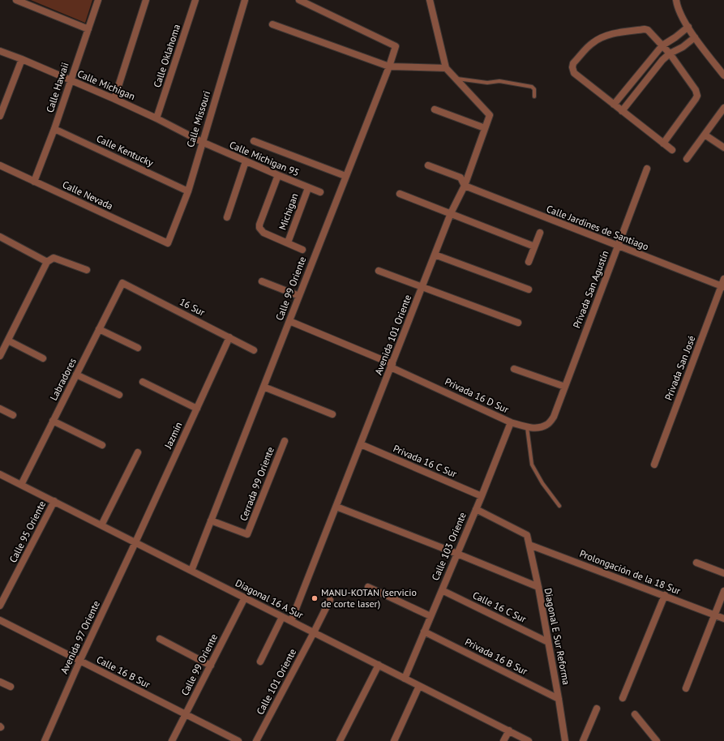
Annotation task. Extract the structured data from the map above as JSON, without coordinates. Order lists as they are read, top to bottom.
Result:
{
  "streets": {
    "street": [
      "Calle Oklahoma",
      "Calle Míchigan",
      "Calle Hawaii",
      "Calle Missouri",
      "Calle Kentucky",
      "Calle Michigan 95",
      "Calle Nevada",
      "Michigan",
      "Calle Jardines de Santiago",
      "Calle 99 Oriente",
      "Privada San Agustín",
      "16 Sur",
      "Avenida 101 Oriente",
      "Privada San José",
      "Labradores",
      "Privada 16 D Sur",
      "Jazmín",
      "Privada 16 C Sur",
      "Cerrada 99 Oriente",
      "Calle 95 Oriente",
      "Calle 103 Oriente",
      "Prolongación de la 18 Sur",
      "Diagonal 16 A Sur",
      "Calle 16 C Sur",
      "Diagonal E Sur Reforma",
      "Avenida 97 Oriente",
      "Privada 16 B Sur",
      "Calle 16 B Sur",
      "Calle 101 Oriente"
    ]
  },
  "crossings": [
    ["Calle Oklahoma", "Calle Míchigan"],
    ["Calle Míchigan", "Calle Hawaii"],
    ["Calle Míchigan", "Calle Missouri"],
    ["Calle Míchigan", "Calle Michigan 95"],
    ["Calle Hawaii", "Calle Kentucky"],
    ["Calle Hawaii", "Calle Nevada"],
    ["Calle Missouri", "Calle Kentucky"],
    ["Calle Missouri", "Calle Michigan 95"],
    ["Calle Missouri", "Calle Nevada"],
    ["Calle Michigan 95", "Michigan"],
    ["Calle Jardines de Santiago", "Privada San Agustín"],
    ["Calle Jardines de Santiago", "Avenida 101 Oriente"],
    ["Calle Jardines de Santiago", "Privada San José"],
    ["Calle 99 Oriente", "Privada 16 D Sur"],
    ["Calle 99 Oriente", "Cerrada 99 Oriente"],
    ["Calle 99 Oriente", "Diagonal 16 A Sur"],
    ["Calle 99 Oriente", "Calle 16 B Sur"],
    ["Privada San Agustín", "Privada 16 D Sur"],
    ["16 Sur", "Labradores"],
    ["16 Sur", "Jazmín"],
    ["Avenida 101 Oriente", "Privada 16 D Sur"],
    ["Avenida 101 Oriente", "Privada 16 C Sur"],
    ["Avenida 101 Oriente", "Diagonal 16 A Sur"],
    ["Labradores", "Diagonal 16 A Sur"],
    ["Privada 16 D Sur", "Calle 103 Oriente"],
    ["Jazmín", "Diagonal 16 A Sur"],
    ["Jazmín", "Avenida 97 Oriente"],
    ["Privada 16 C Sur", "Calle 103 Oriente"],
    ["Calle 95 Oriente", "Diagonal 16 A Sur"],
    ["Calle 103 Oriente", "Diagonal 16 A Sur"],
    ["Calle 103 Oriente", "Calle 16 C Sur"],
    ["Calle 103 Oriente", "Diagonal E Sur Reforma"],
    ["Calle 103 Oriente", "Privada 16 B Sur"],
    ["Prolongación de la 18 Sur", "Diagonal E Sur Reforma"],
    ["Diagonal 16 A Sur", "Avenida 97 Oriente"],
    ["Diagonal 16 A Sur", "Calle 101 Oriente"],
    ["Calle 16 C Sur", "Diagonal E Sur Reforma"],
    ["Diagonal E Sur Reforma", "Privada 16 B Sur"],
    ["Avenida 97 Oriente", "Calle 16 B Sur"]
  ],
  "places": ["MANU-KOTAN (servicio de corte laser)"]
}
